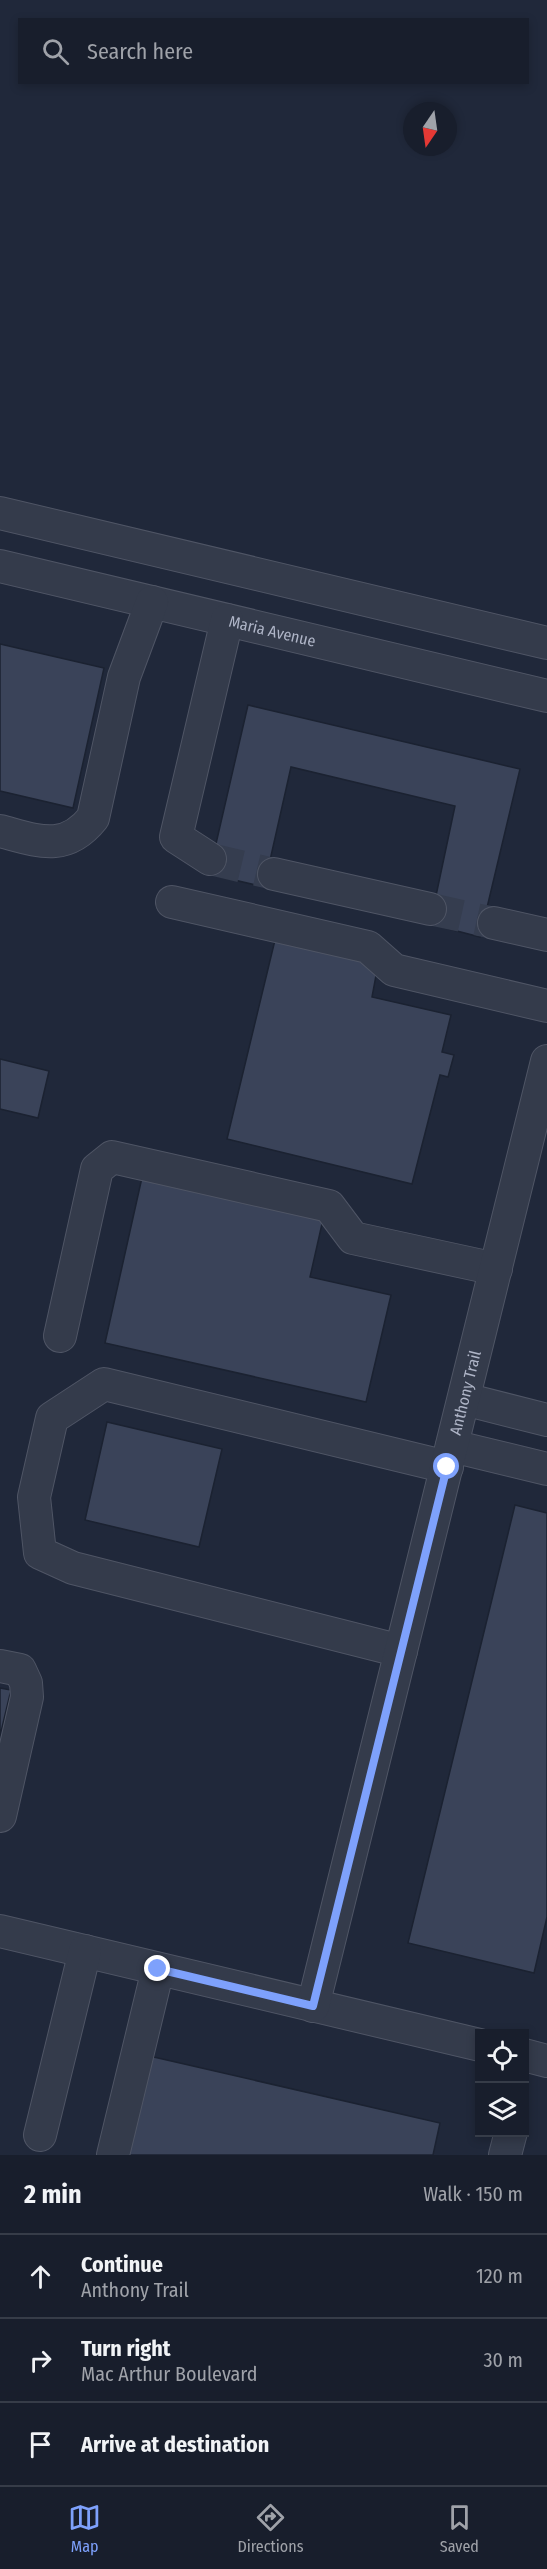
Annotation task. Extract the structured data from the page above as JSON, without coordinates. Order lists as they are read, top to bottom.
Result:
{
  "streets": {
    "street": ["Maria Avenue", "Anthony Trail"]
  },
  "north": "bottom",
  "page": {
    "search": "Search here",
    "heading": ["2 min", "Walk · 150 m"],
    "list": [
      ["Continue", "Anthony Trail", "120 m"],
      ["Turn right", "Mac Arthur Boulevard", "30 m"],
      "Arrive at destination"
    ],
    "nav": ["Map", "Directions", "Saved"]
  }
}
